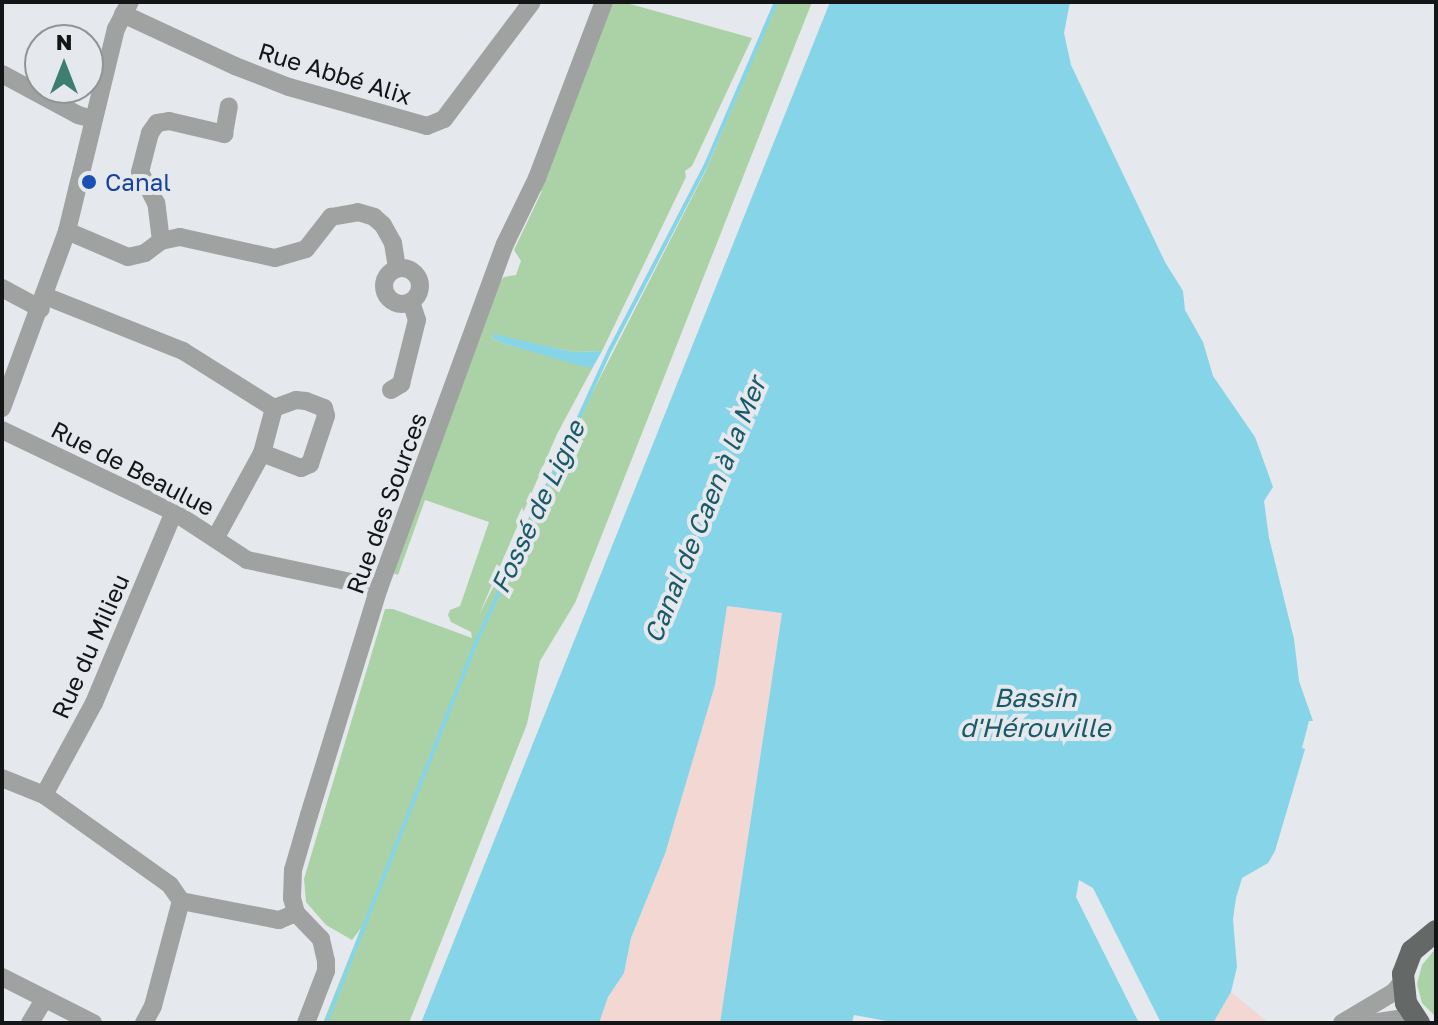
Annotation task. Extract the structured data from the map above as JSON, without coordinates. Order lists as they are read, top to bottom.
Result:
{
  "streets": {
    "street": [
      "Rue Abbé Alix",
      "Rue de Beaulue",
      "Rue des Sources",
      "Rue du Milieu"
    ]
  },
  "crossings": [
    ["Rue de Beaulue", "Rue des Sources"],
    ["Rue de Beaulue", "Rue du Milieu"]
  ],
  "water": ["Fossé de Ligne", "Canal de Caen à la Mer", "Bassin d'Hérouville"],
  "places": ["Canal"],
  "north": "top"
}
